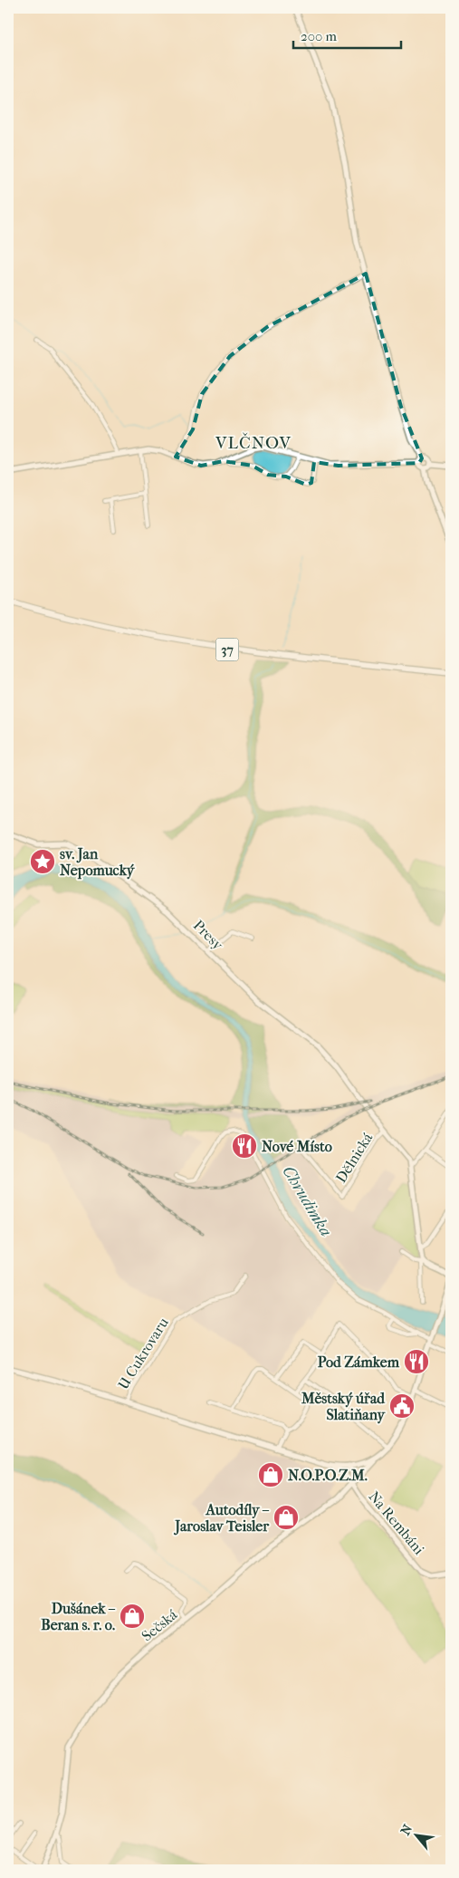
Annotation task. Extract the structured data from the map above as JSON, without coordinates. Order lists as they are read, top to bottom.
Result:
{
  "streets": {
    "main road": ["37"],
    "street": [
      "Presy",
      "Dělnická",
      "U Cukrovaru",
      "Na Rembáni",
      "Sečská"
    ]
  },
  "crossings": [
    ["Presy", "Dělnická"],
    ["Na Rembáni", "Sečská"]
  ],
  "districts": ["VLČNOV"],
  "water": ["Chrudimka"],
  "places": {
    "place": ["sv. Jan Nepomucký"],
    "restaurant": ["Nové Místo", "Pod Zámkem"],
    "public building": ["Městský úřad Slatiňany"],
    "shop": ["N.O.P.O.Z.M.", "Autodíly – Jaroslav Teisler", "Dušánek – Beran s. r. o."]
  },
  "scale_bar": "200 m",
  "north": "top left"
}
